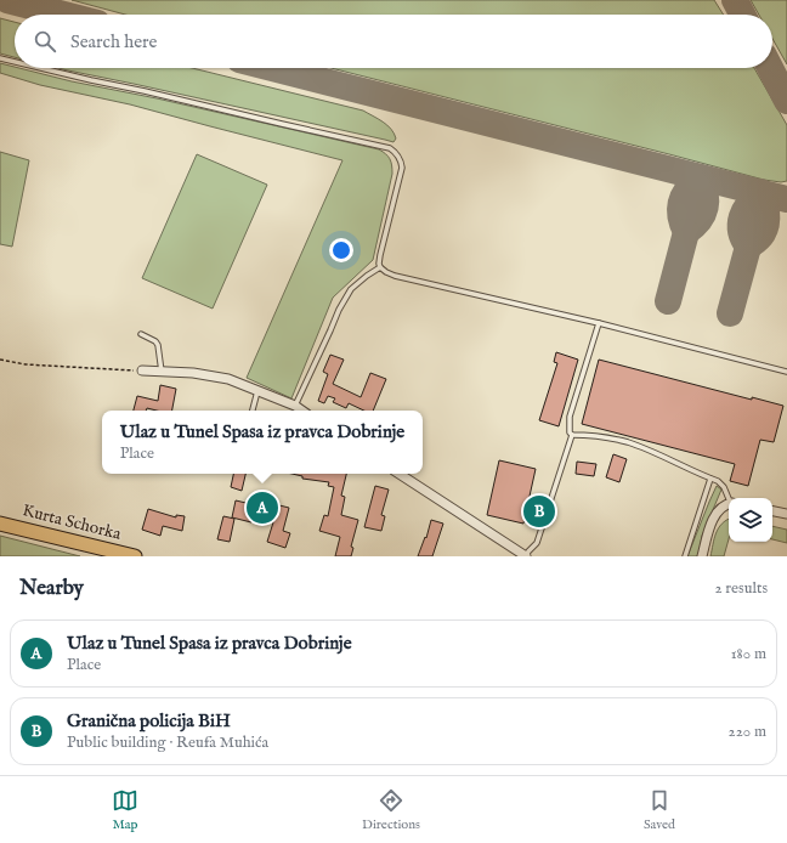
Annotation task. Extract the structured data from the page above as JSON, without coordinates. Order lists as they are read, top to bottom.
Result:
{
  "streets": {
    "main road": ["Kurta Schorka"]
  },
  "page": {
    "search": "Search here",
    "popup": ["Ulaz u Tunel Spasa iz pravca Dobrinje", "Place"],
    "pins": ["A", "B"],
    "heading": ["Nearby", "2 results"],
    "list": [
      {
        "mark": "A",
        "name": "Ulaz u Tunel Spasa iz pravca Dobrinje",
        "note": "Place",
        "value": "180 m"
      },
      {
        "mark": "B",
        "name": "Granična policija BiH",
        "note": "Public building · Reufa Muhića",
        "value": "220 m"
      }
    ],
    "nav": ["Map", "Directions", "Saved"]
  }
}
